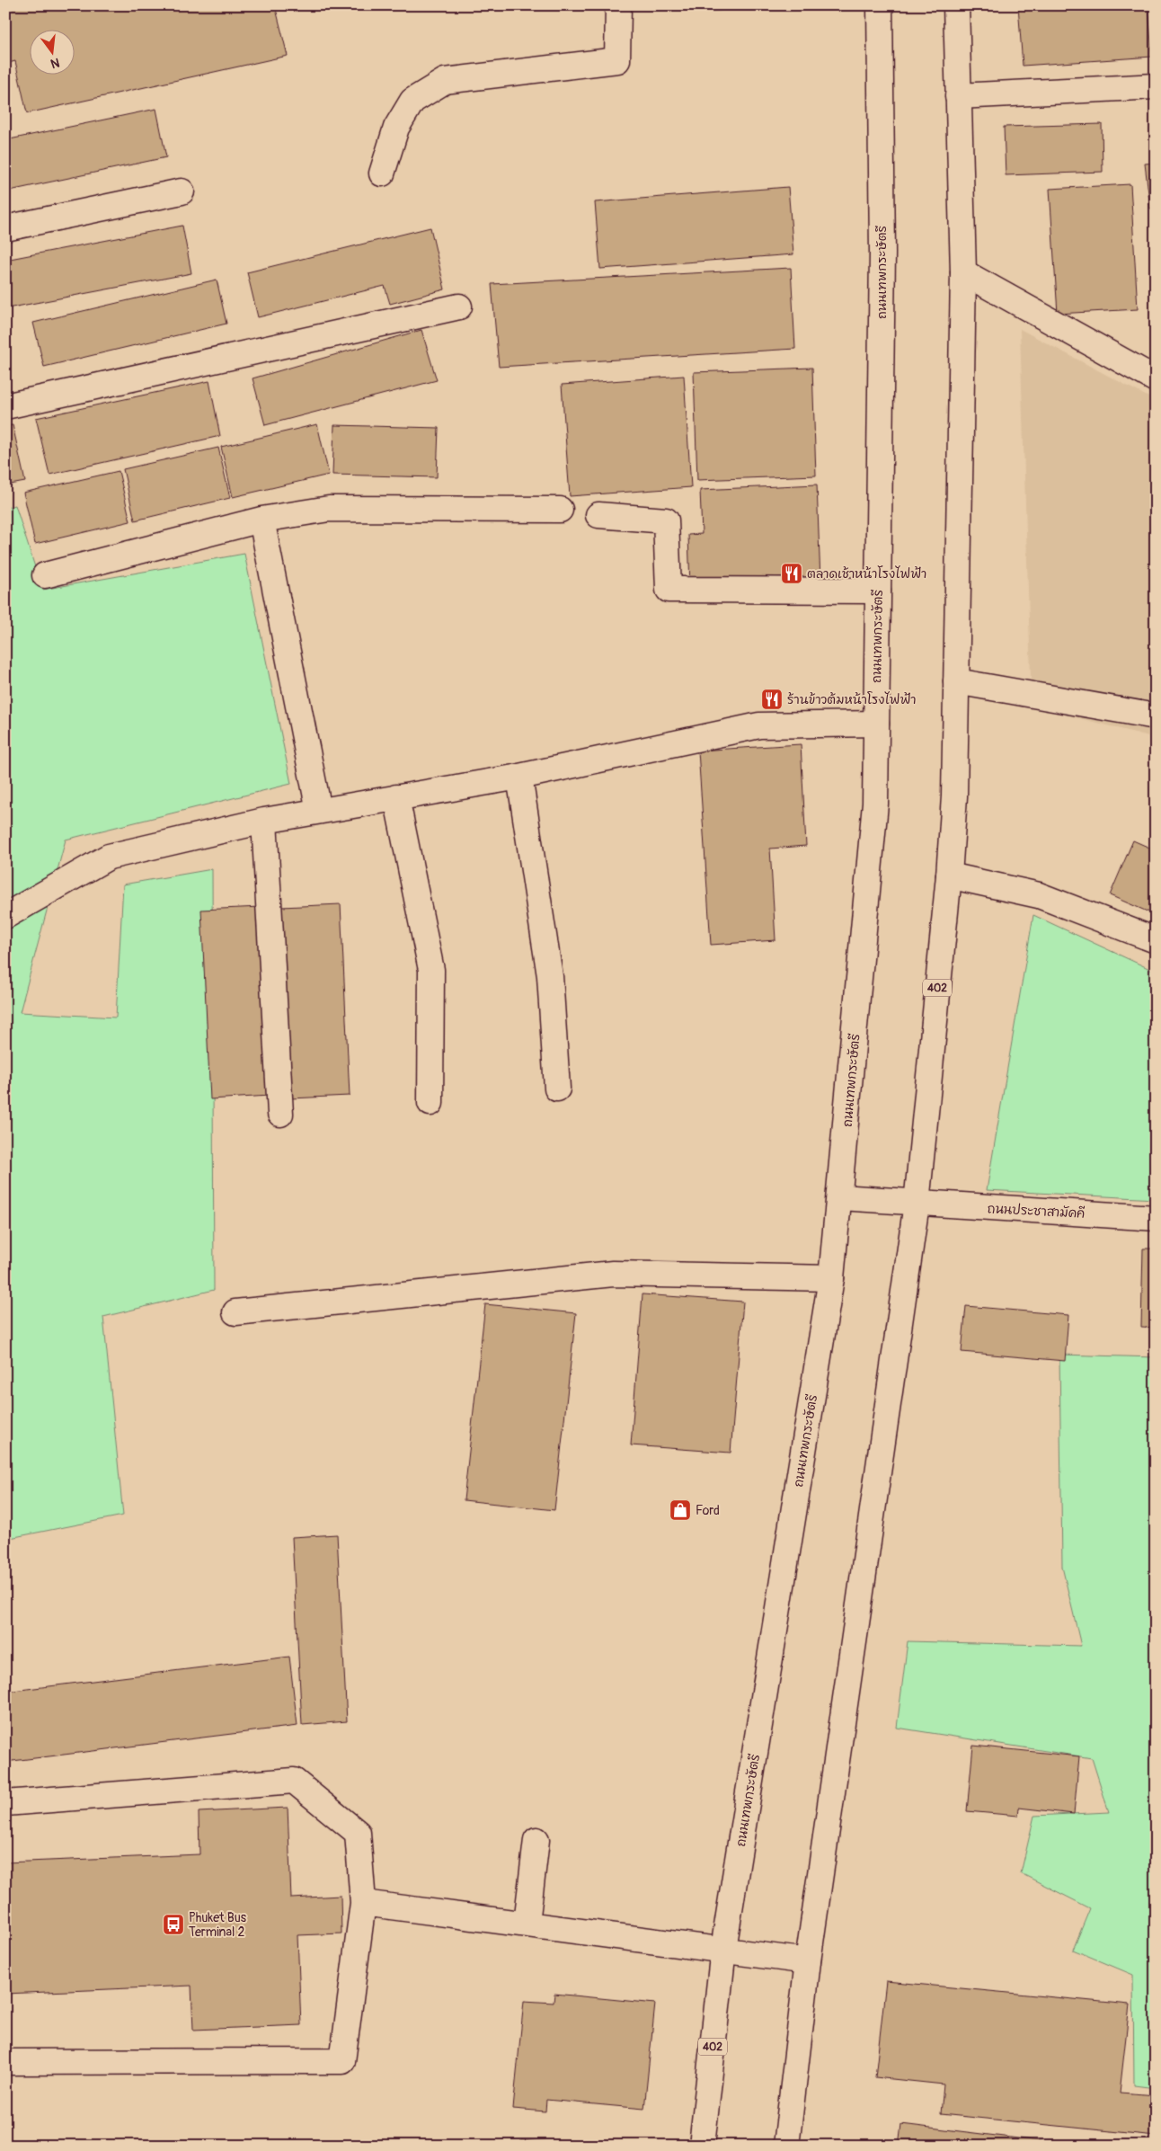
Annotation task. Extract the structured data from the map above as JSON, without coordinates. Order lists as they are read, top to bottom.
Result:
{
  "streets": {
    "street": ["ถนนเทพกระษัตรี", "402", "ถนนประชาสามัคคี"]
  },
  "crossings": [
    ["ถนนเทพกระษัตรี", "ถนนประชาสามัคคี"],
    ["402", "ถนนประชาสามัคคี"]
  ],
  "places": {
    "restaurant": ["ตลาดเช้าหน้าโรงไฟฟ้า", "ร้านข้าวต้มหน้าโรงไฟฟ้า"],
    "shop": ["Ford"],
    "bus stop": ["Phuket Bus Terminal 2"]
  },
  "north": "bottom"
}
